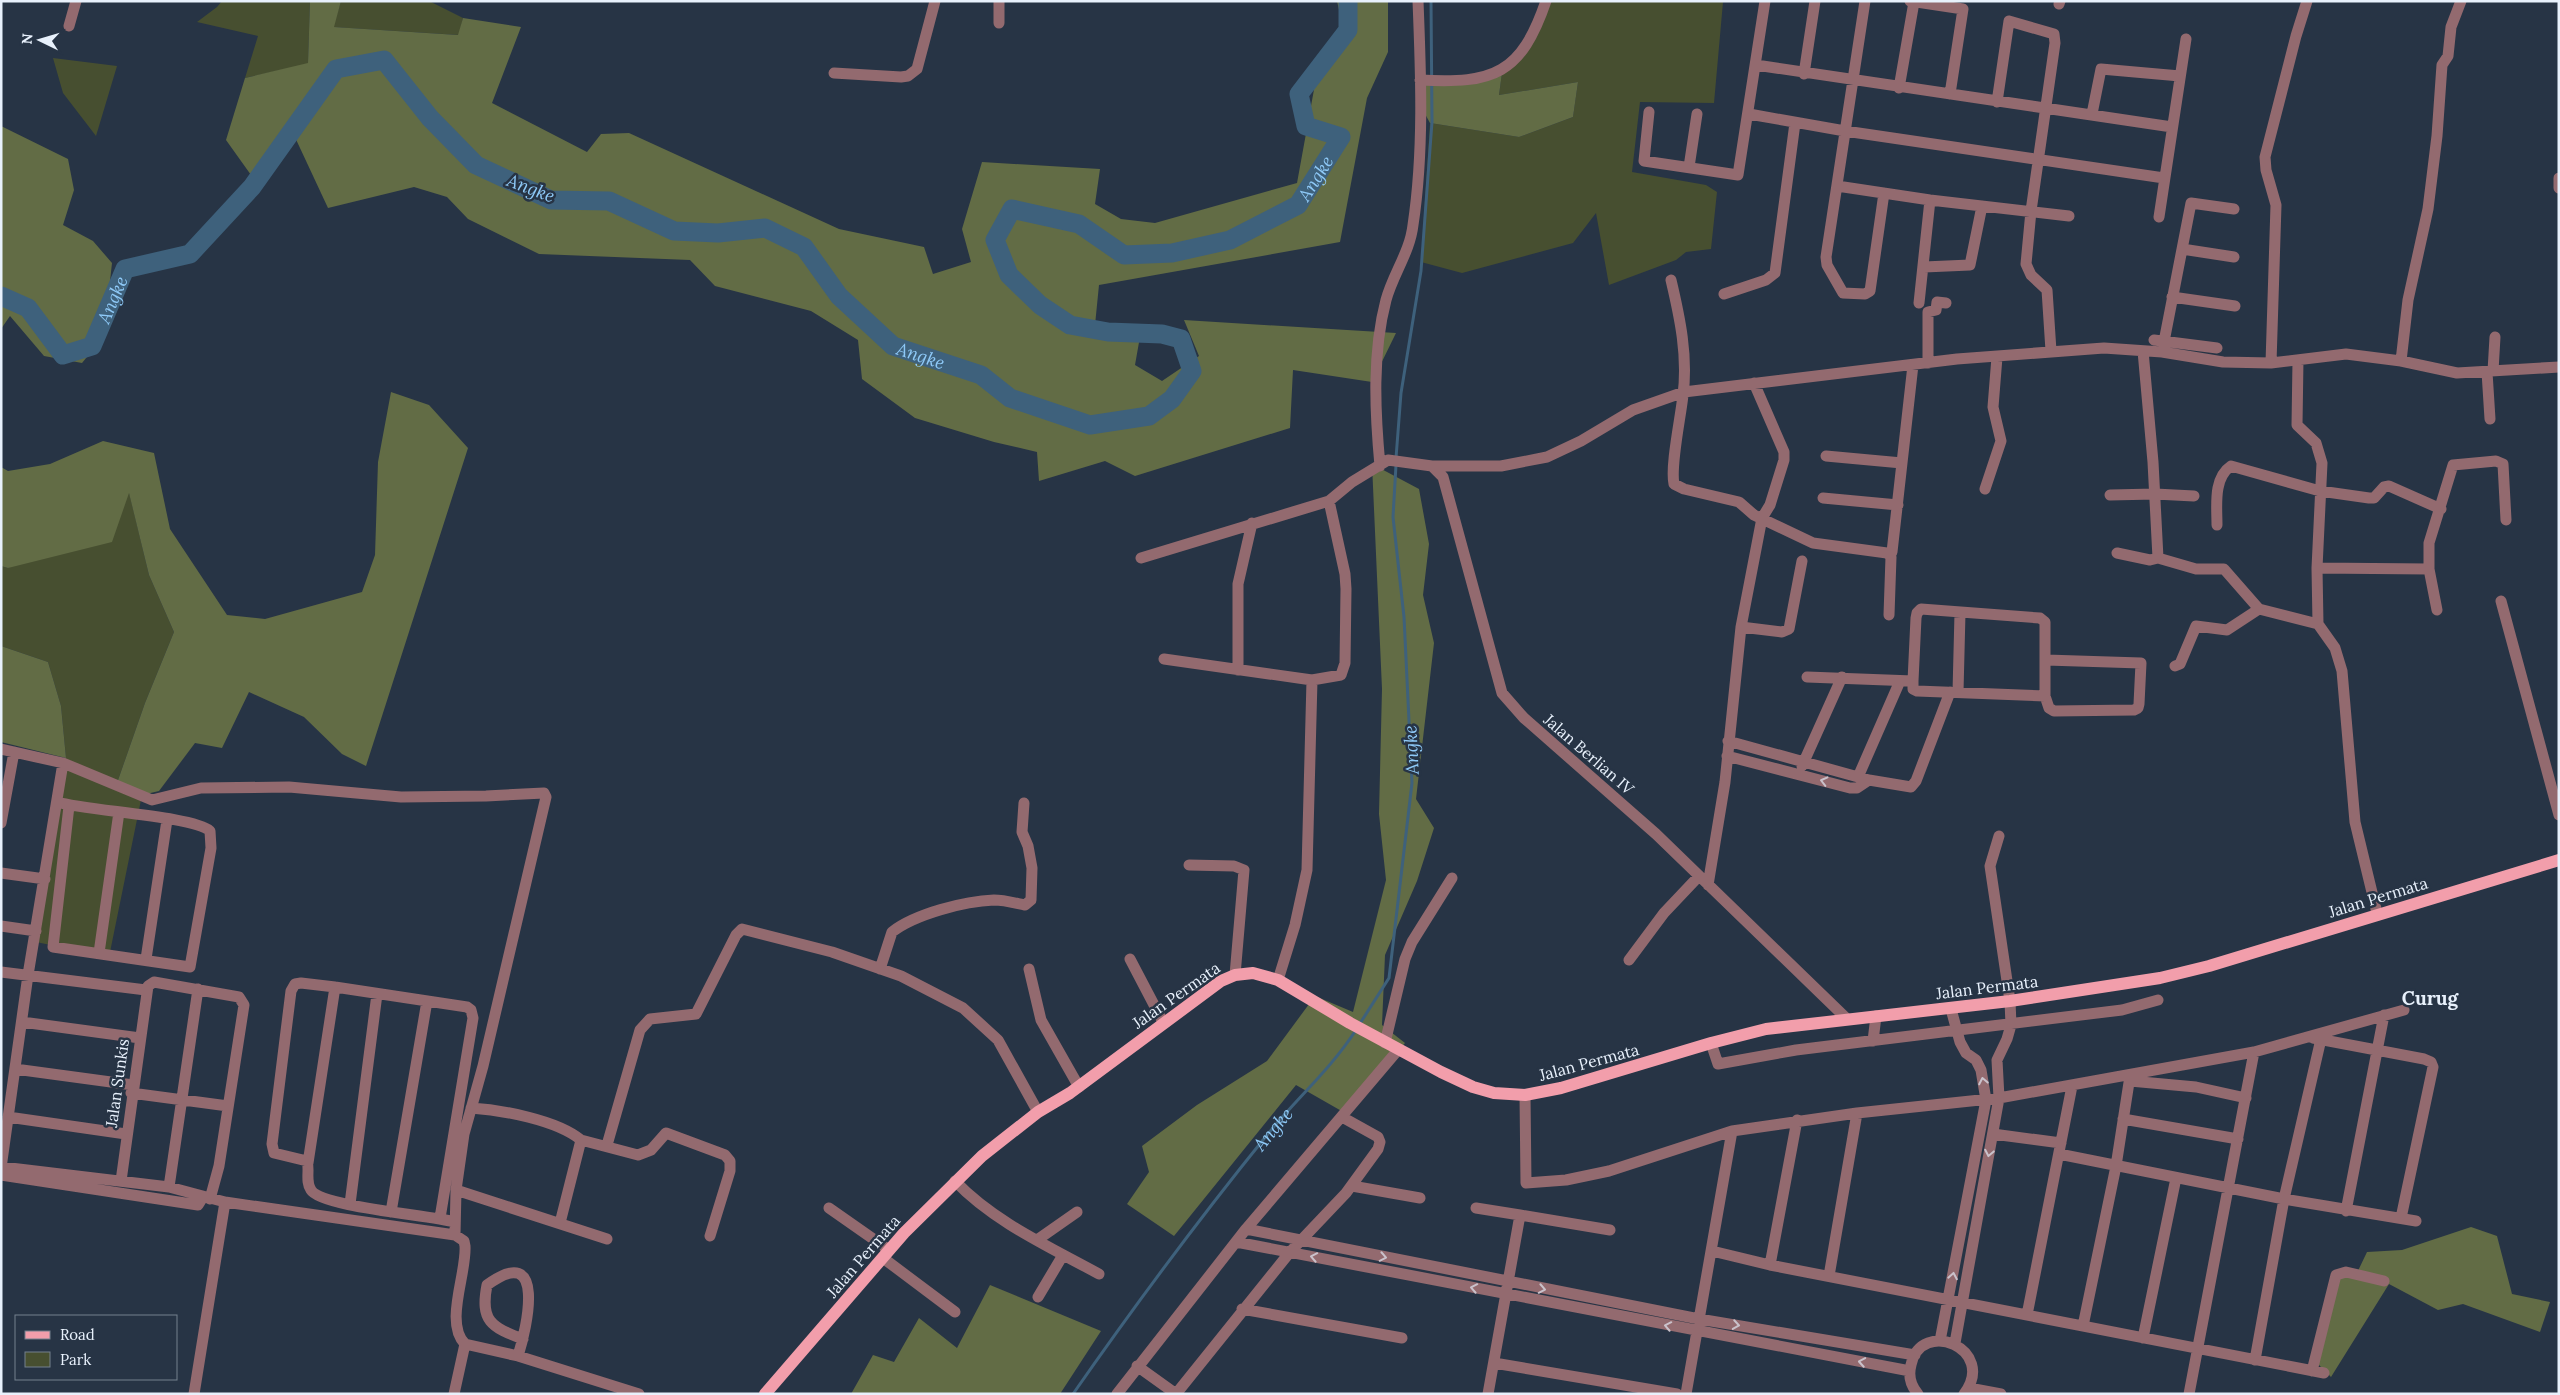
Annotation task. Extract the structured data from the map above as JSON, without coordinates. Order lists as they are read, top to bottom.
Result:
{
  "streets": {
    "main road": ["Jalan Permata"],
    "street": ["Jalan Berlian IV", "Jalan Sunkis"]
  },
  "crossings": [
    ["Jalan Berlian IV", "Jalan Permata"]
  ],
  "districts": ["Curug"],
  "water": ["Angke"],
  "legend": ["Road", "Park"],
  "north": "left"
}
